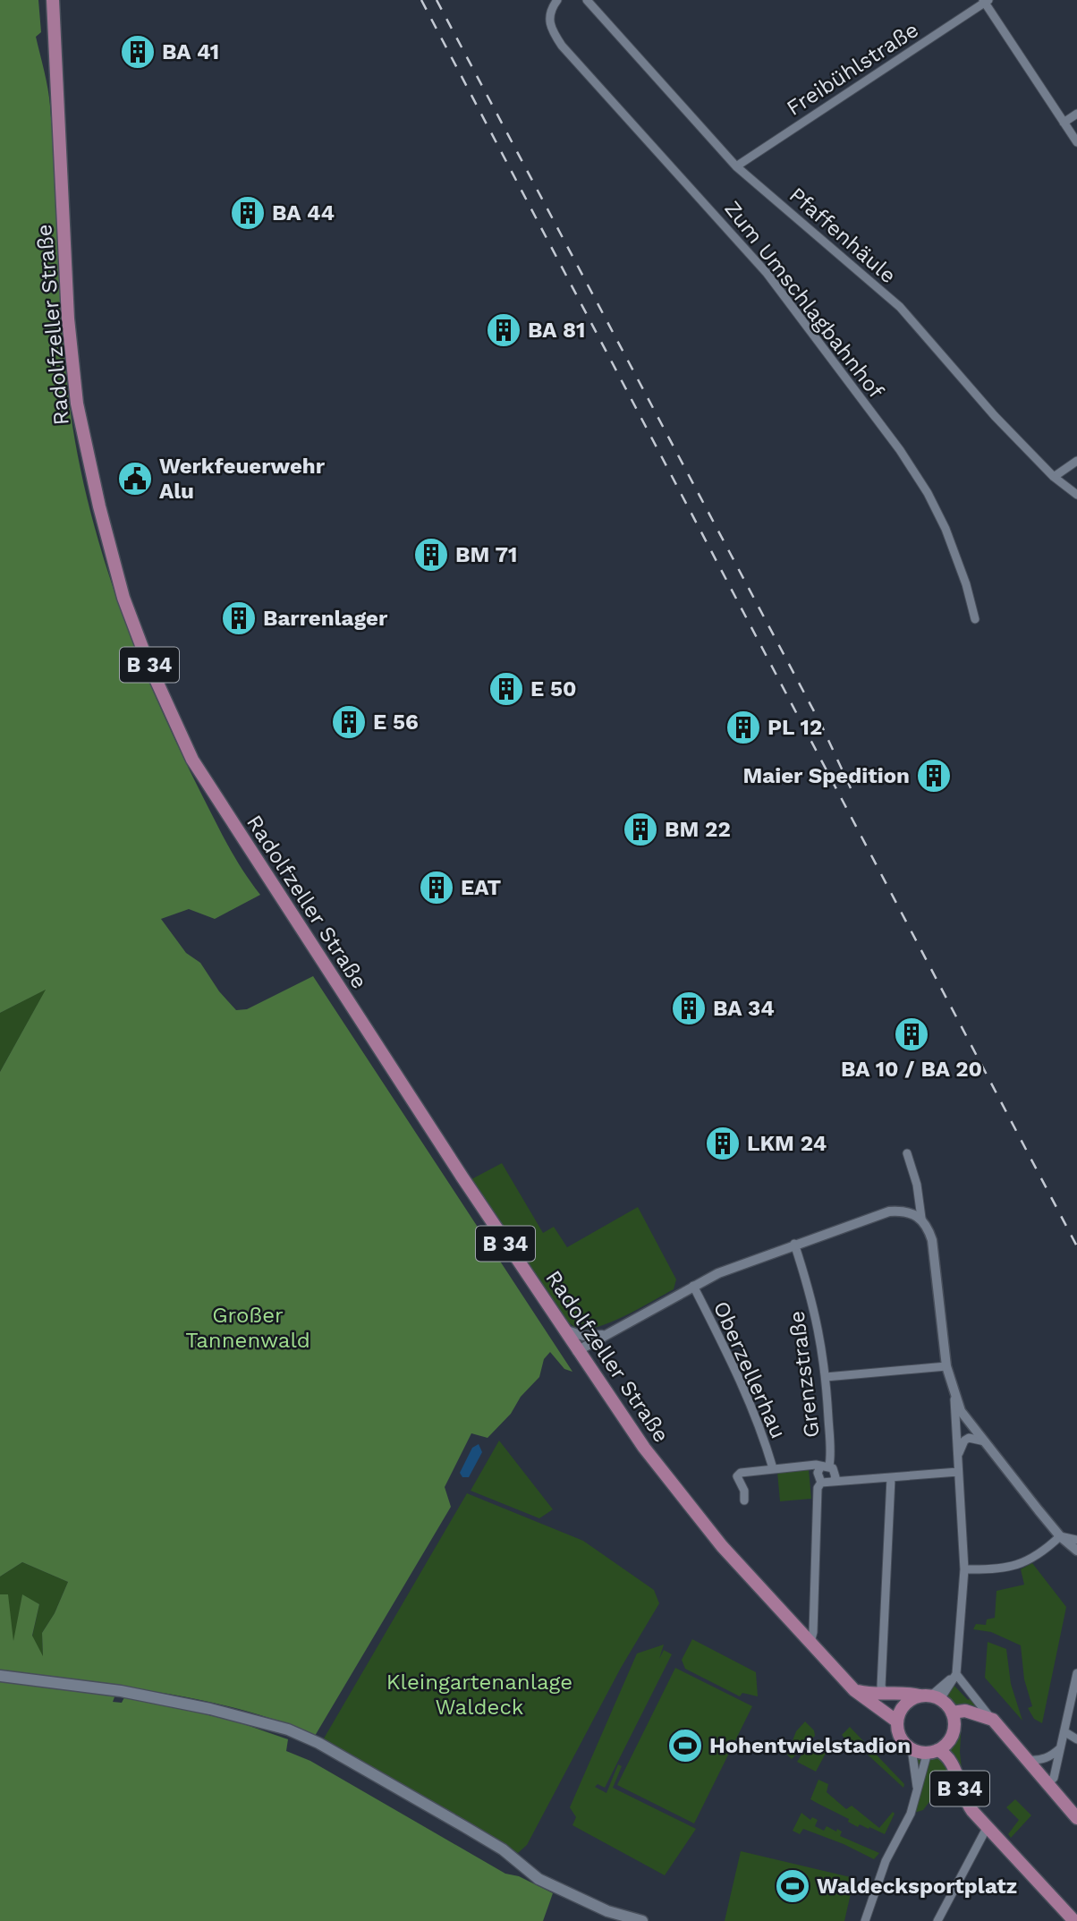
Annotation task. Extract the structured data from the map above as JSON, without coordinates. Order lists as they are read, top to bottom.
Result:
{
  "streets": {
    "main road": ["Radolfzeller Straße", "B 34"],
    "street": [
      "Freibühlstraße",
      "Pfaffenhäule",
      "Zum Umschlagbahnhof",
      "Oberzellerhau",
      "Grenzstraße"
    ]
  },
  "crossings": [
    ["Freibühlstraße", "Pfaffenhäule"],
    ["Radolfzeller Straße", "B 34"],
    ["Oberzellerhau", "Grenzstraße"]
  ],
  "parks": ["Großer Tannenwald", "Kleingartenanlage Waldeck"],
  "places": {
    "building": [
      "BA 41",
      "BA 44",
      "BA 81",
      "BM 71",
      "Barrenlager",
      "E 50",
      "E 56",
      "PL 12",
      "Maier Spedition",
      "BM 22",
      "EAT",
      "BA 34",
      "BA 10 / BA 20",
      "LKM 24"
    ],
    "public building": ["Werkfeuerwehr Alu"],
    "sports": ["Hohentwielstadion", "Waldecksportplatz"]
  }
}
